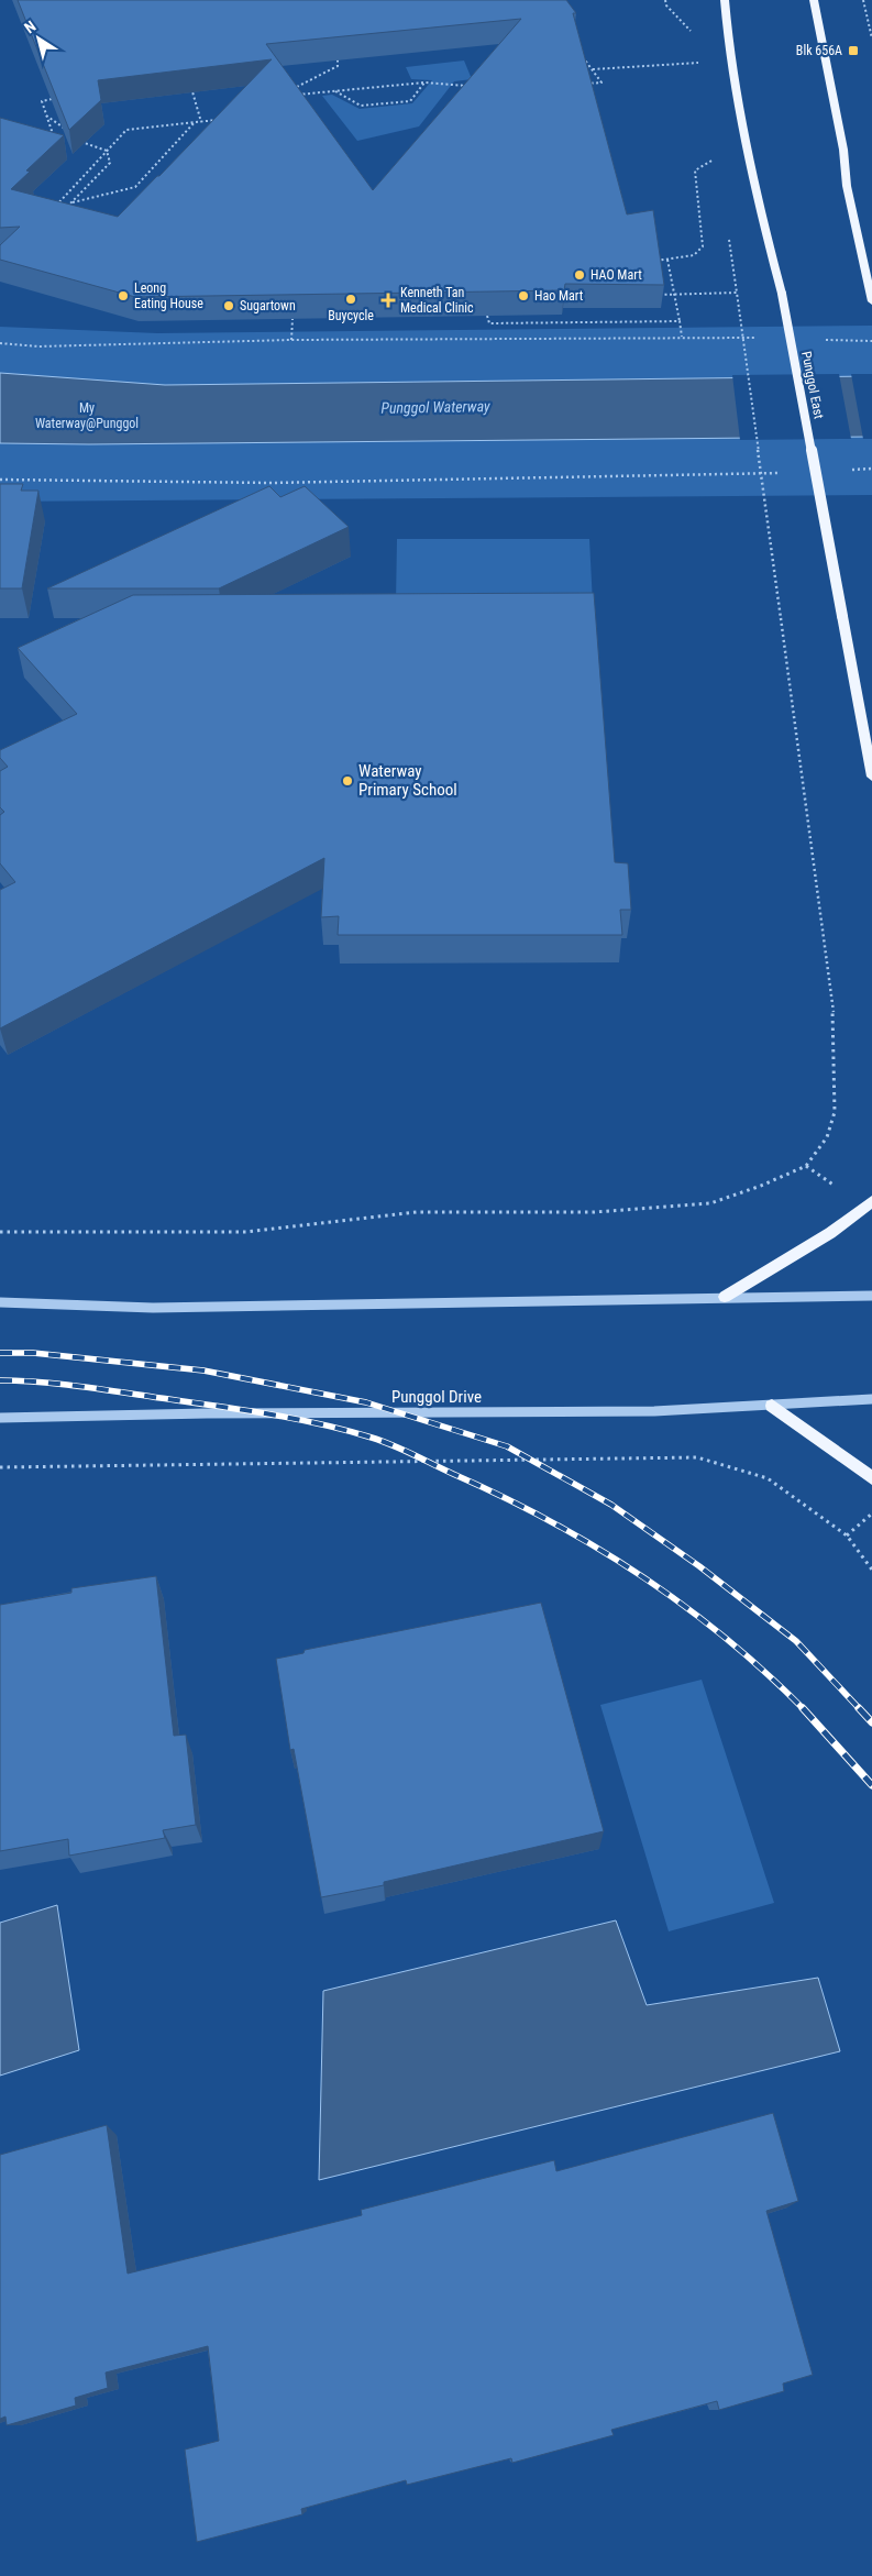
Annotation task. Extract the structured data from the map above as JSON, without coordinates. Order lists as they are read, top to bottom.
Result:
{
  "streets": {
    "main road": ["Punggol East"],
    "street": ["Punggol Drive"]
  },
  "water": ["Punggol Waterway"],
  "parks": ["My Waterway@Punggol"],
  "places": {
    "transit": ["Blk 656A"],
    "other": [
      "HAO Mart",
      "Leong Eating House",
      "Hao Mart",
      "Buycycle",
      "Sugartown",
      "Waterway Primary School"
    ],
    "health": ["Kenneth Tan Medical Clinic"]
  },
  "north": "top left"
}
